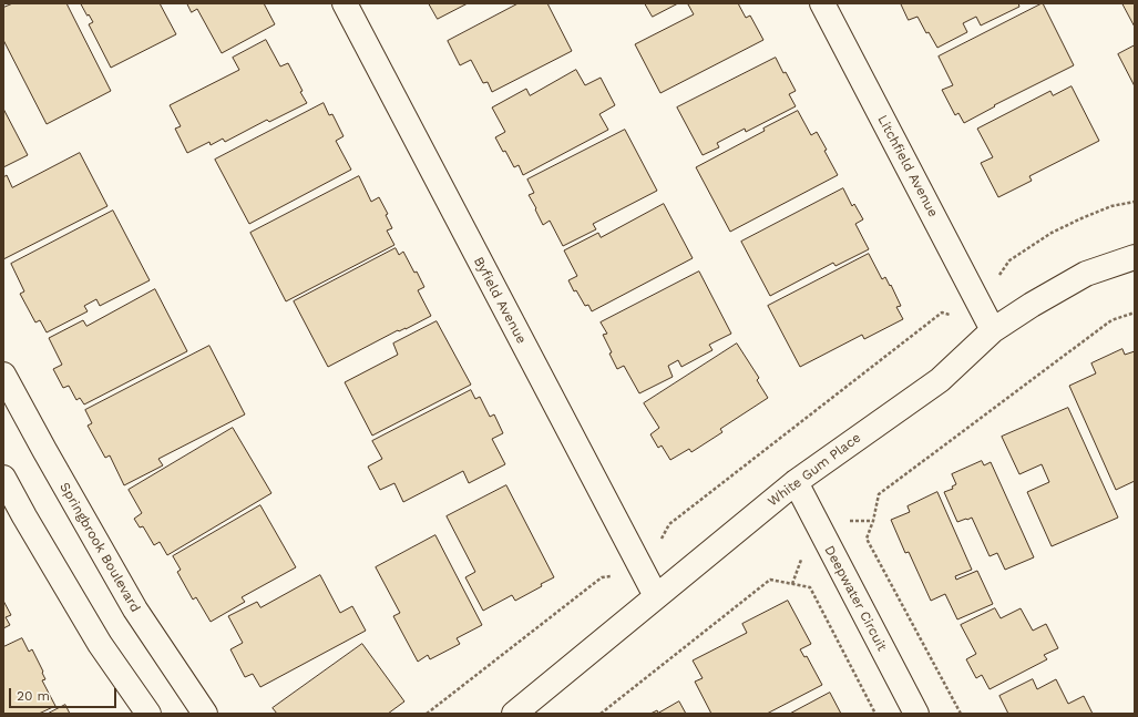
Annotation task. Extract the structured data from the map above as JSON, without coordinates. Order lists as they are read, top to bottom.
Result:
{
  "streets": {
    "street": [
      "Litchfield Avenue",
      "Byfield Avenue",
      "White Gum Place",
      "Springbrook Boulevard",
      "Deepwater Circuit"
    ]
  },
  "crossings": [
    ["Litchfield Avenue", "White Gum Place"],
    ["Byfield Avenue", "White Gum Place"],
    ["White Gum Place", "Deepwater Circuit"]
  ],
  "scale_bar": "20 m"
}
